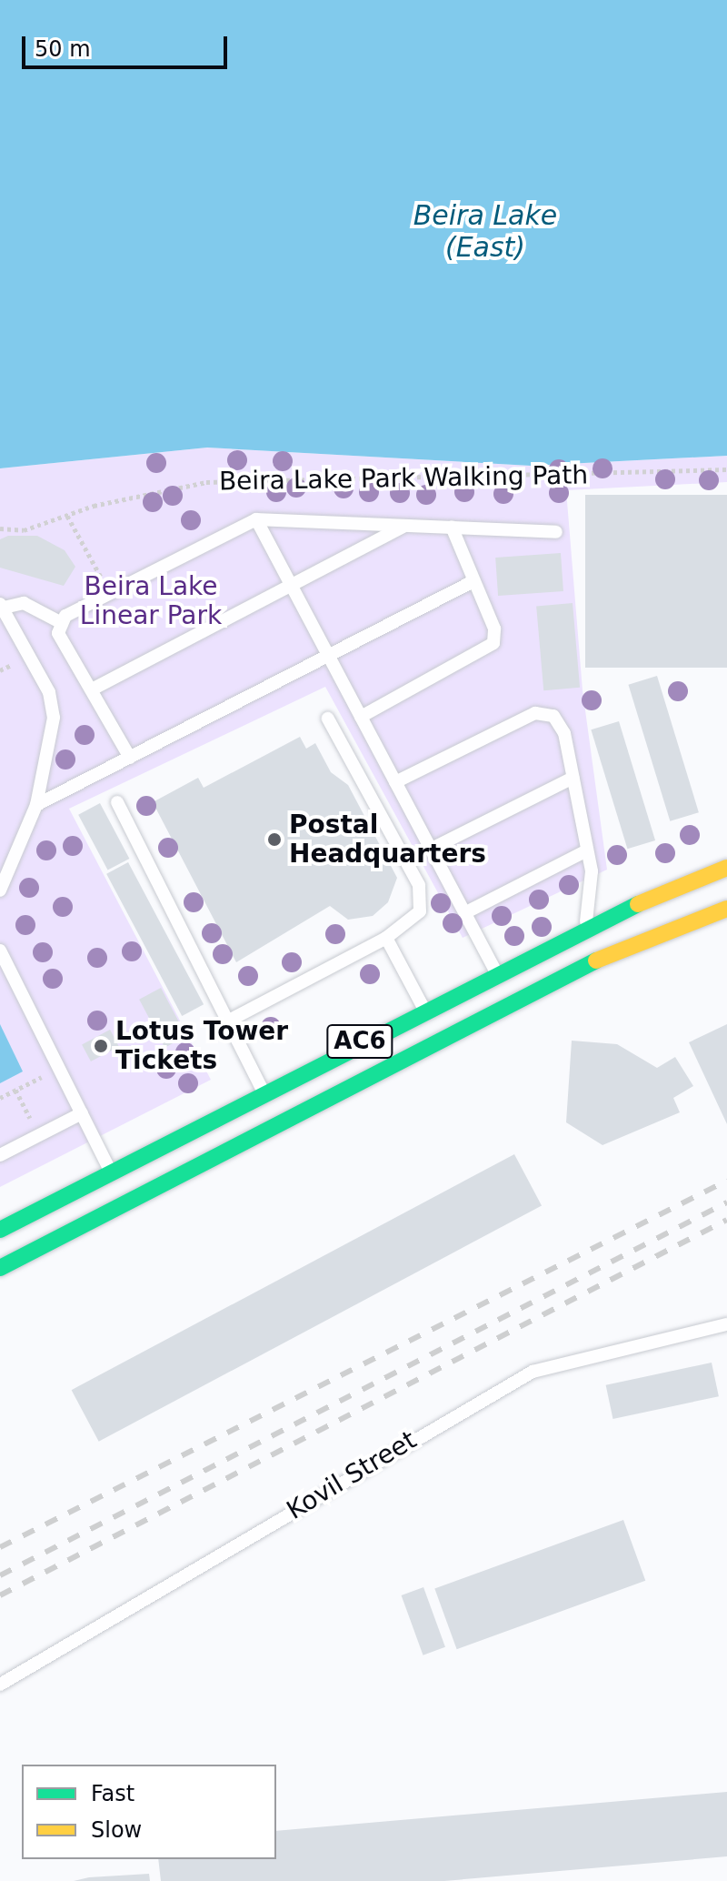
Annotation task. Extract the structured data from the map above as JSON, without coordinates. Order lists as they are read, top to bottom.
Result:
{
  "streets": {
    "main road": ["AC6"],
    "lane": ["Kovil Street"],
    "path": ["Beira Lake Park Walking Path"]
  },
  "water": ["Beira Lake (East)"],
  "parks": ["Beira Lake Linear Park"],
  "places": ["Postal Headquarters", "Lotus Tower Tickets"],
  "legend": ["Fast", "Slow"],
  "scale_bar": "50 m"
}
